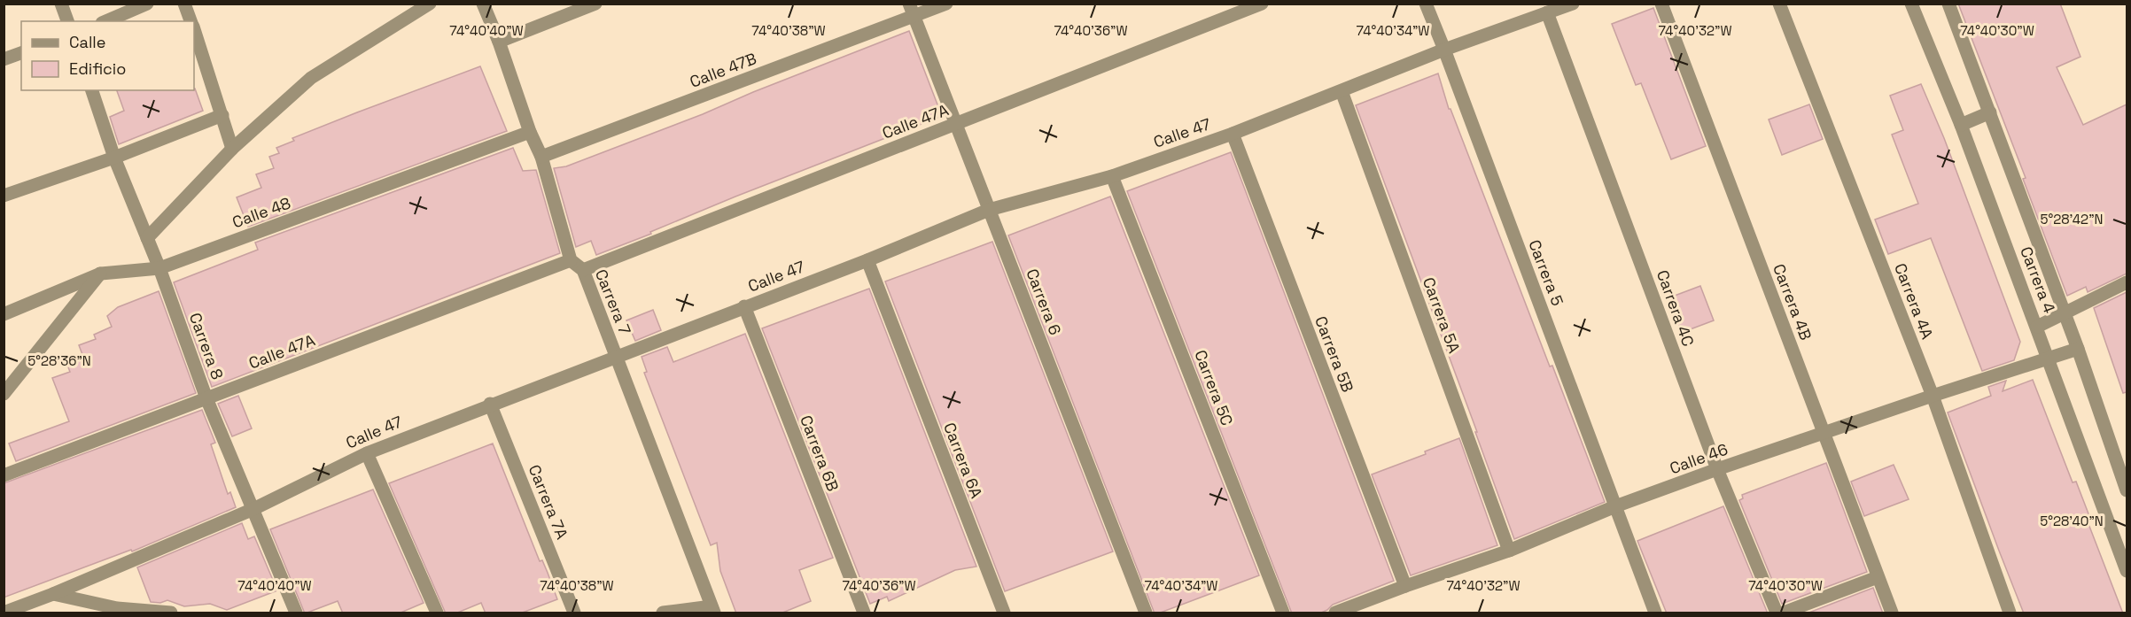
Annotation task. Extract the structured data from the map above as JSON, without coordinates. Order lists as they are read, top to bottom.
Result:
{
  "streets": {
    "street": [
      "Calle 47B",
      "Calle 47A",
      "Calle 47",
      "Calle 48",
      "Carrera 5",
      "Carrera 4",
      "Carrera 4A",
      "Carrera 7",
      "Carrera 6",
      "Carrera 4B",
      "Carrera 4C",
      "Carrera 5A",
      "Carrera 8",
      "Carrera 5B",
      "Carrera 5C",
      "Carrera 6B",
      "Calle 46",
      "Carrera 6A",
      "Carrera 7A"
    ]
  },
  "crossings": [
    ["Calle 47B", "Carrera 6"],
    ["Calle 47A", "Carrera 7"],
    ["Calle 47A", "Carrera 6"],
    ["Calle 47A", "Carrera 8"],
    ["Calle 47", "Carrera 5"],
    ["Calle 47", "Carrera 7"],
    ["Calle 47", "Carrera 6"],
    ["Calle 47", "Carrera 4C"],
    ["Calle 47", "Carrera 5A"],
    ["Calle 47", "Carrera 8"],
    ["Calle 47", "Carrera 5B"],
    ["Calle 47", "Carrera 5C"],
    ["Calle 47", "Carrera 6B"],
    ["Calle 47", "Carrera 6A"],
    ["Calle 47", "Carrera 7A"],
    ["Calle 48", "Carrera 8"],
    ["Carrera 5", "Calle 46"],
    ["Carrera 4", "Calle 46"],
    ["Carrera 4A", "Calle 46"],
    ["Carrera 4B", "Calle 46"],
    ["Carrera 4C", "Calle 46"],
    ["Carrera 5A", "Calle 46"],
    ["Carrera 5B", "Calle 46"]
  ],
  "legend": ["Calle", "Edificio"],
  "coordinates": [
    "74°40'40\"W",
    "74°40'30\"W",
    "74°40'38\"W",
    "74°40'36\"W",
    "74°40'34\"W",
    "74°40'32\"W",
    "5°28'42\"N",
    "5°28'36\"N",
    "5°28'40\"N"
  ]
}
